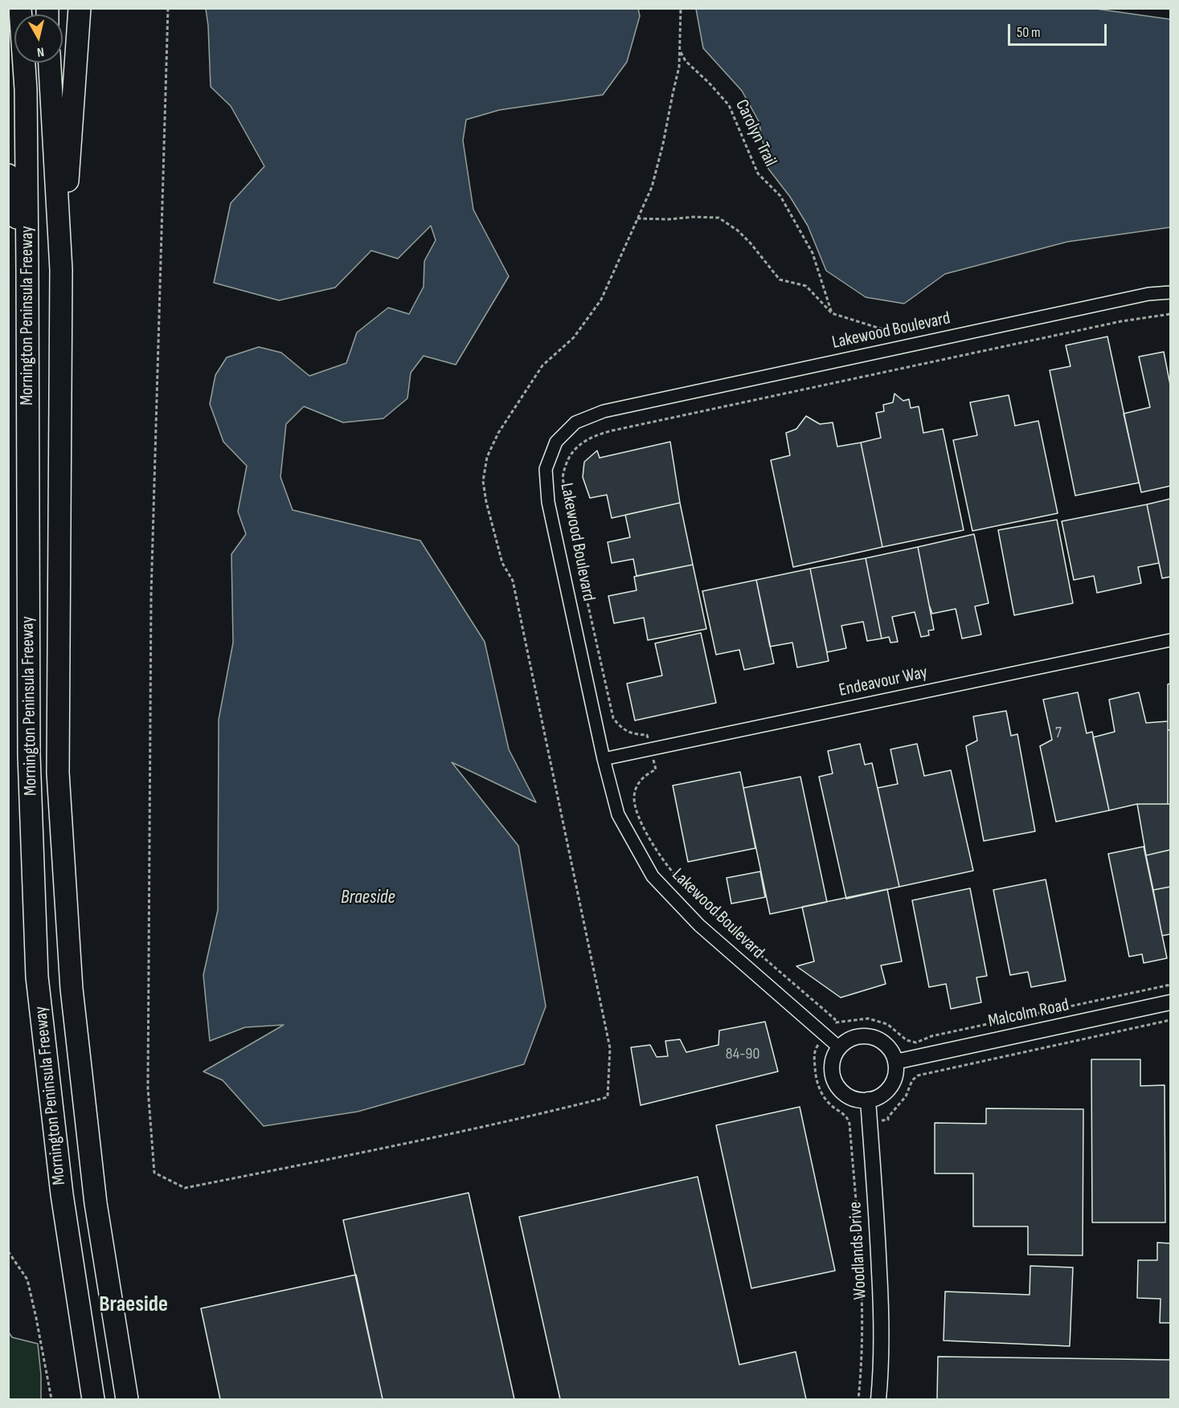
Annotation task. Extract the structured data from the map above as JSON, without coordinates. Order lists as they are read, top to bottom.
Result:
{
  "streets": {
    "highway": ["Mornington Peninsula Freeway"],
    "street": [
      "Lakewood Boulevard",
      "Endeavour Way",
      "Malcolm Road",
      "Woodlands Drive"
    ],
    "path": ["Carolyn Trail"]
  },
  "crossings": [
    ["Lakewood Boulevard", "Endeavour Way"],
    ["Lakewood Boulevard", "Malcolm Road"],
    ["Lakewood Boulevard", "Woodlands Drive"],
    ["Malcolm Road", "Woodlands Drive"]
  ],
  "districts": ["Braeside"],
  "water": ["Braeside"],
  "house_numbers": ["7", "84-90"],
  "scale_bar": "50 m",
  "north": "bottom"
}
